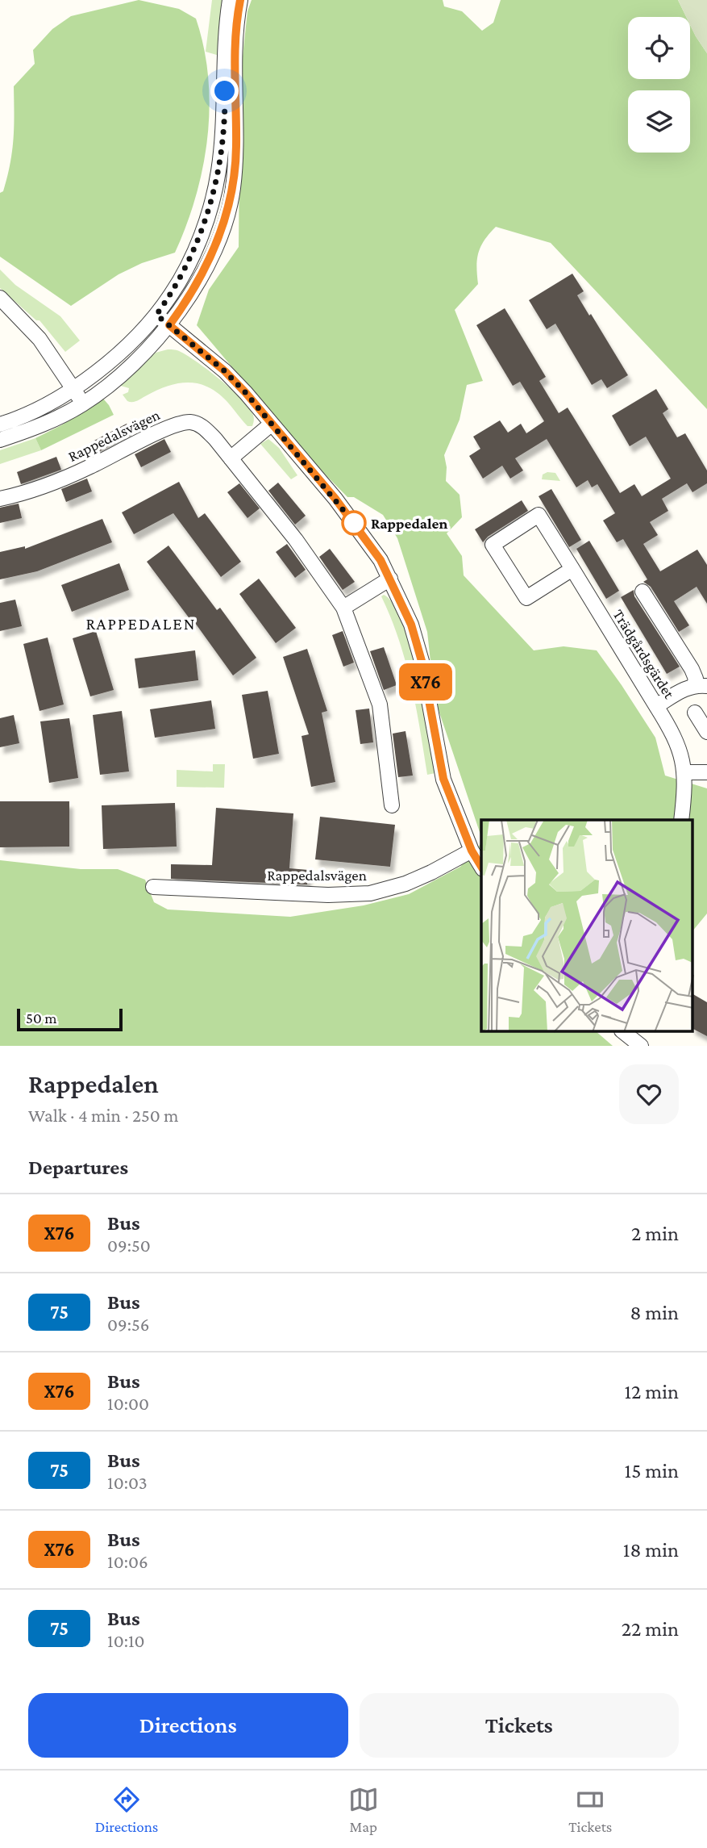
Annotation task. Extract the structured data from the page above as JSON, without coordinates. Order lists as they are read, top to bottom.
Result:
{
  "streets": {
    "street": ["Rappedalsvägen", "Trädgårdsgärdet"]
  },
  "districts": ["RAPPEDALEN"],
  "places": ["Rappedalen"],
  "lines": ["bus line X76"],
  "scale_bar": "50 m",
  "page": {
    "on_map": "X76",
    "scale": "50 m",
    "heading": [
      ["Rappedalen", "Walk · 4 min · 250 m"],
      "Departures"
    ],
    "list": [
      {
        "mark": "X76",
        "name": "Bus",
        "note": "09:50",
        "value": "2 min"
      },
      {
        "mark": "75",
        "name": "Bus",
        "note": "09:56",
        "value": "8 min"
      },
      {
        "mark": "X76",
        "name": "Bus",
        "note": "10:00",
        "value": "12 min"
      },
      {
        "mark": "75",
        "name": "Bus",
        "note": "10:03",
        "value": "15 min"
      },
      {
        "mark": "X76",
        "name": "Bus",
        "note": "10:06",
        "value": "18 min"
      },
      {
        "mark": "75",
        "name": "Bus",
        "note": "10:10",
        "value": "22 min"
      }
    ],
    "buttons": ["Directions", "Tickets"],
    "tabs": ["Directions", "Map", "Tickets"]
  }
}
